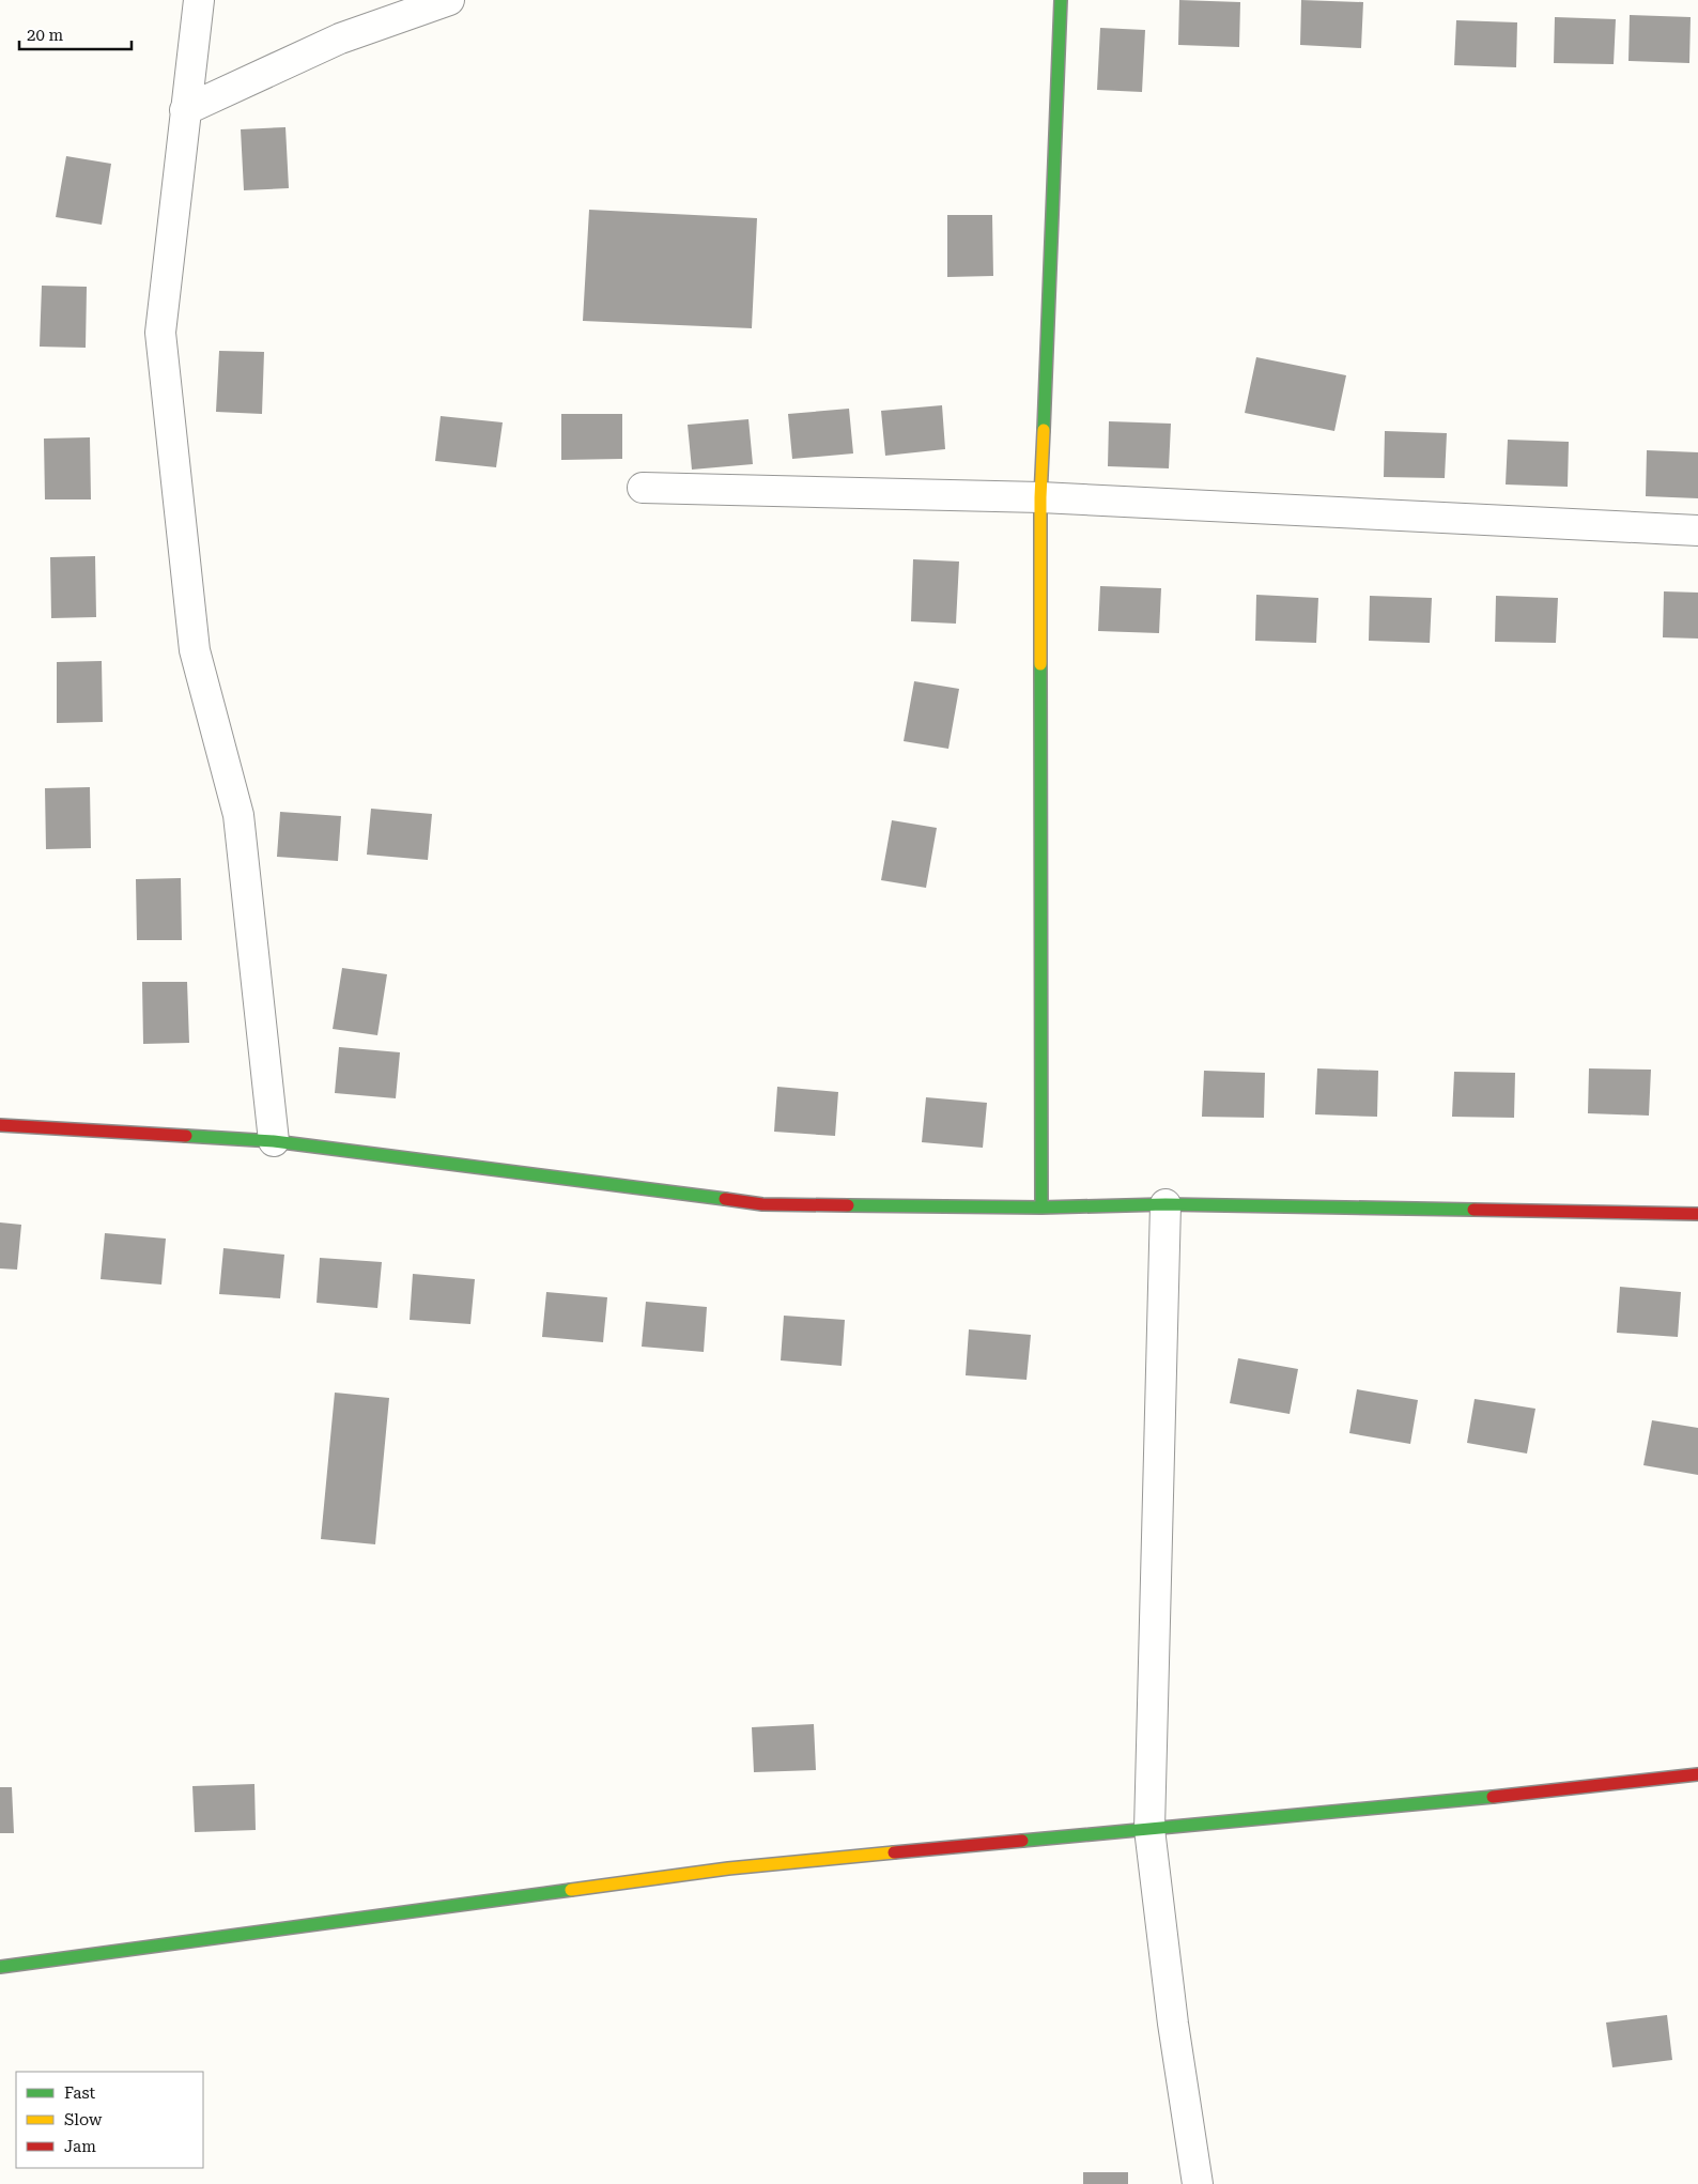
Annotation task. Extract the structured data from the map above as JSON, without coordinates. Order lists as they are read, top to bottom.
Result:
{
  "legend": ["Fast", "Slow", "Jam"],
  "scale_bar": "20 m"
}
